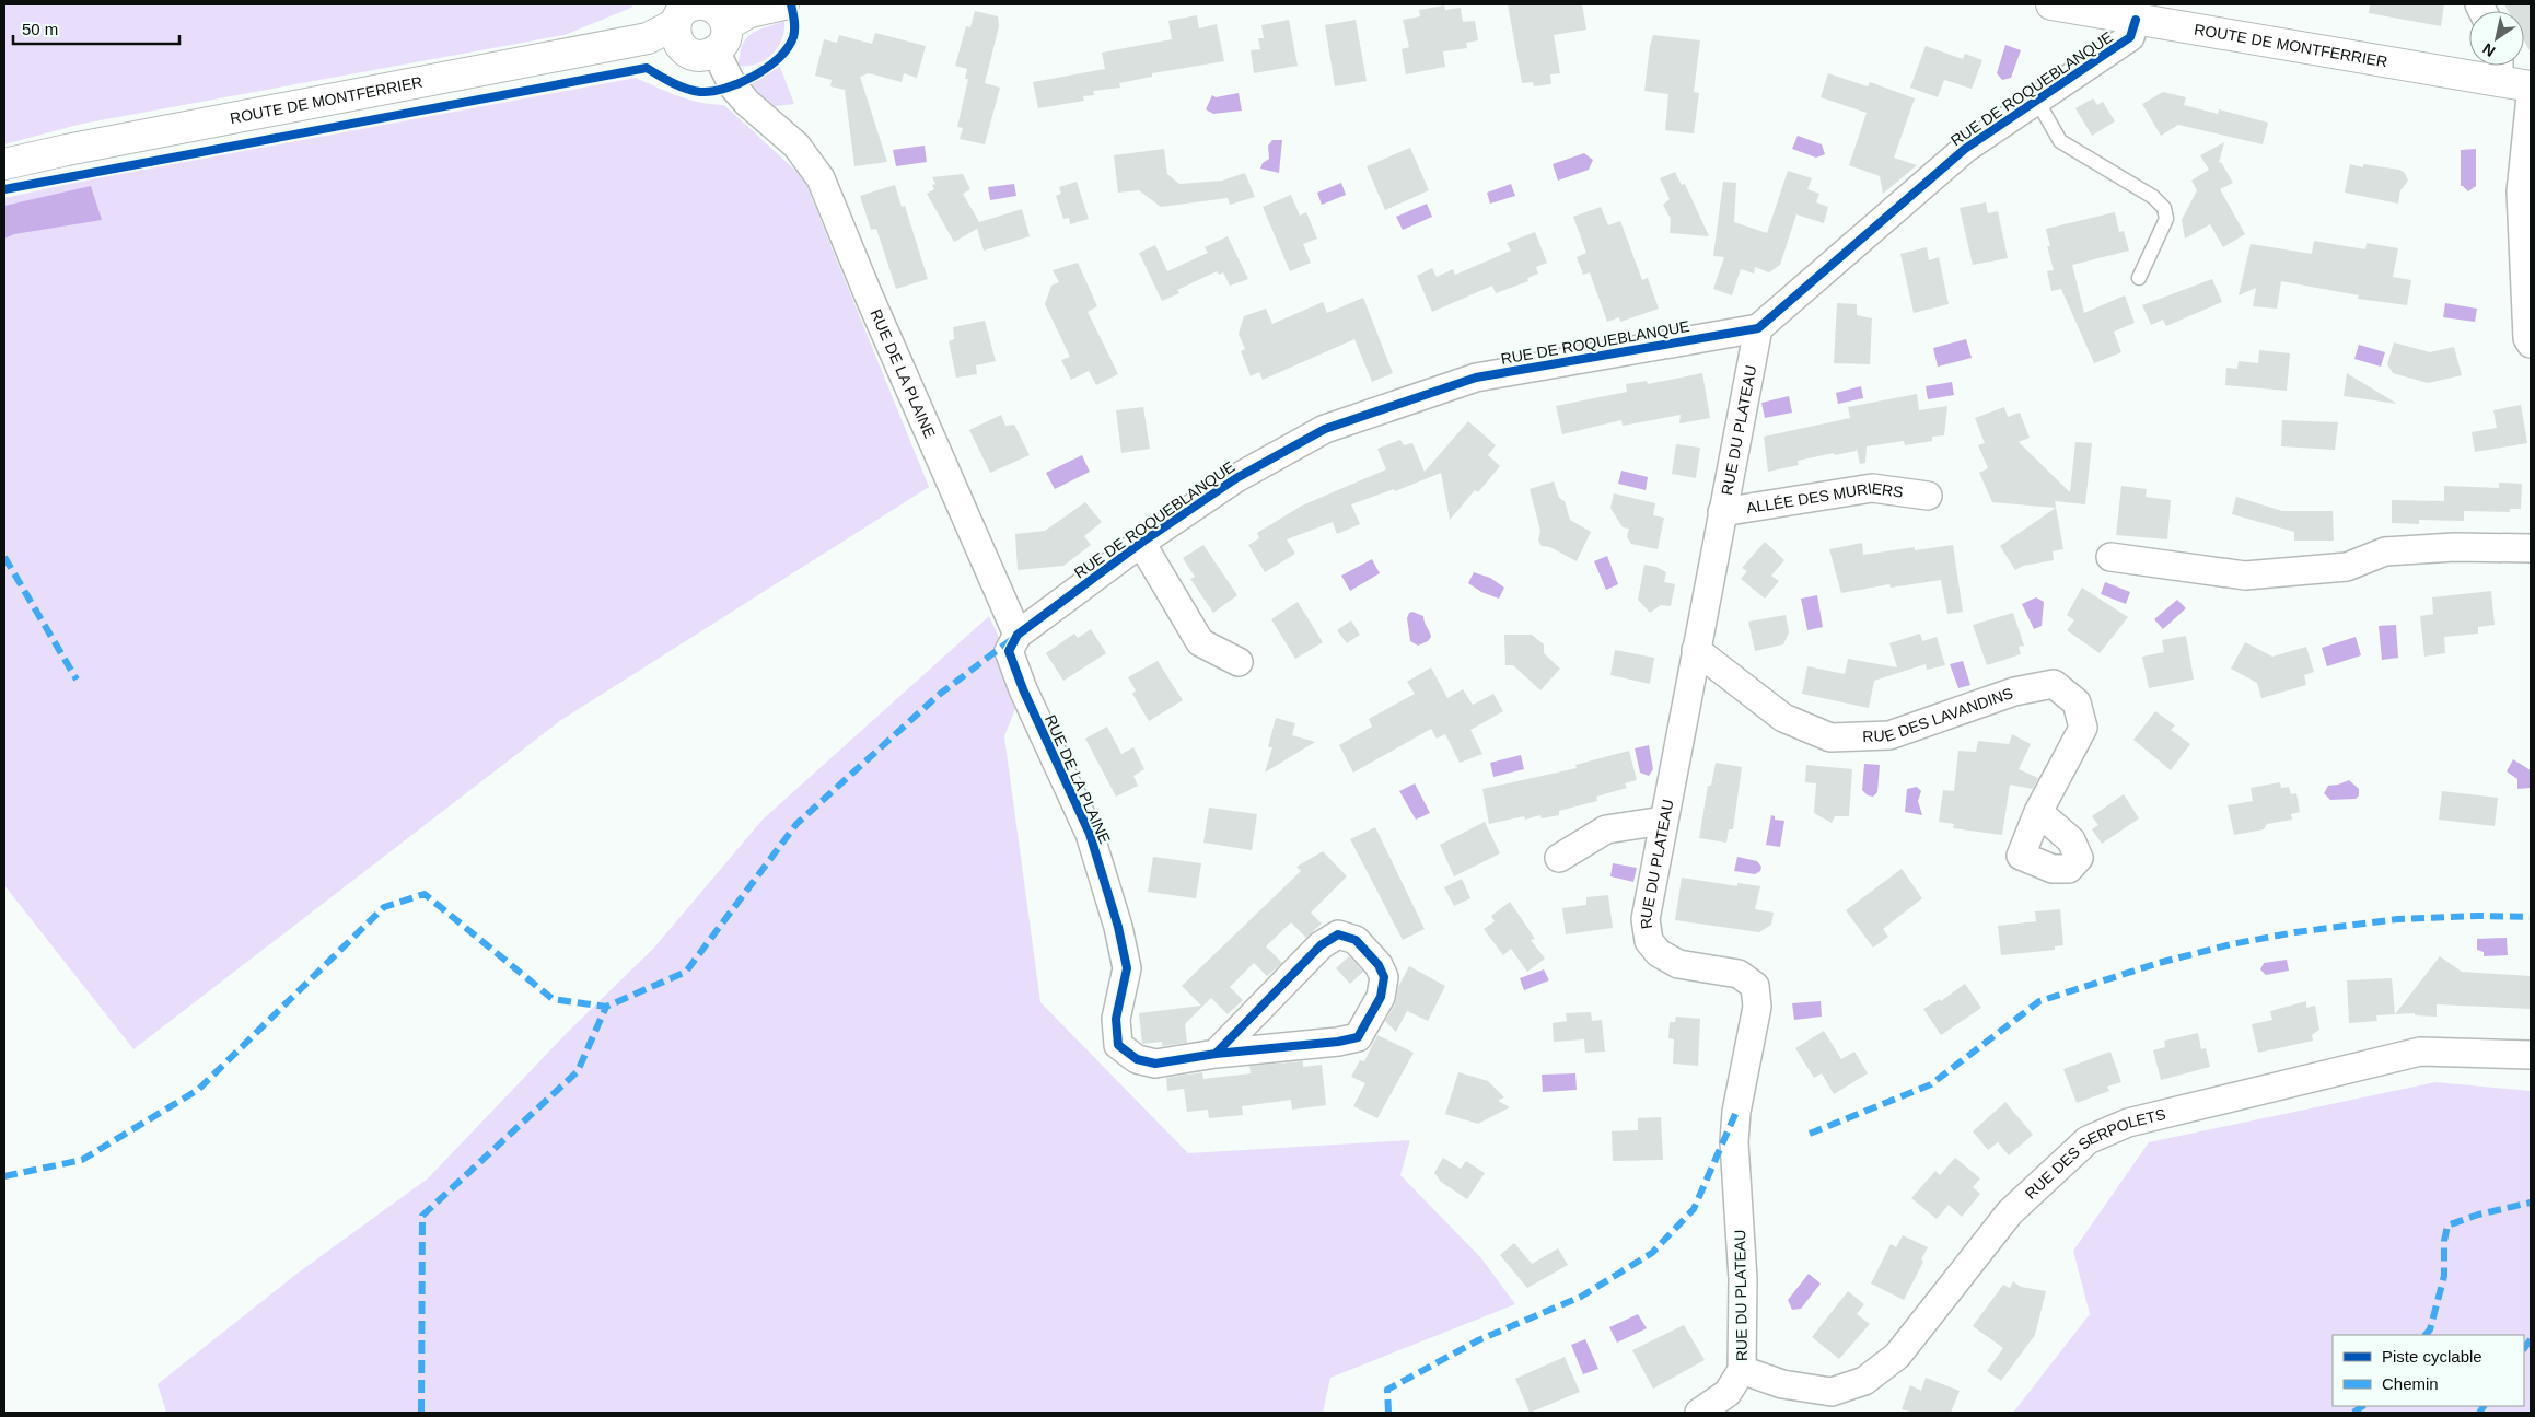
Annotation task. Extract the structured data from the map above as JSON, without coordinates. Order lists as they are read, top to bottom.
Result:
{
  "streets": {
    "street": [
      "ROUTE DE MONTFERRIER",
      "RUE DE ROQUEBLANQUE",
      "RUE DE LA PLAINE",
      "RUE DU PLATEAU",
      "ALLÉE DES MURIERS",
      "RUE DES LAVANDINS",
      "RUE DES SERPOLETS"
    ]
  },
  "crossings": [
    ["ROUTE DE MONTFERRIER", "RUE DE ROQUEBLANQUE"],
    ["ROUTE DE MONTFERRIER", "RUE DE LA PLAINE"],
    ["RUE DE ROQUEBLANQUE", "RUE DE LA PLAINE"],
    ["RUE DE ROQUEBLANQUE", "RUE DU PLATEAU"],
    ["RUE DU PLATEAU", "ALLÉE DES MURIERS"],
    ["RUE DU PLATEAU", "RUE DES LAVANDINS"],
    ["RUE DU PLATEAU", "RUE DES SERPOLETS"]
  ],
  "legend": ["Piste cyclable", "Chemin"],
  "scale_bar": "50 m",
  "north": "bottom left"
}
